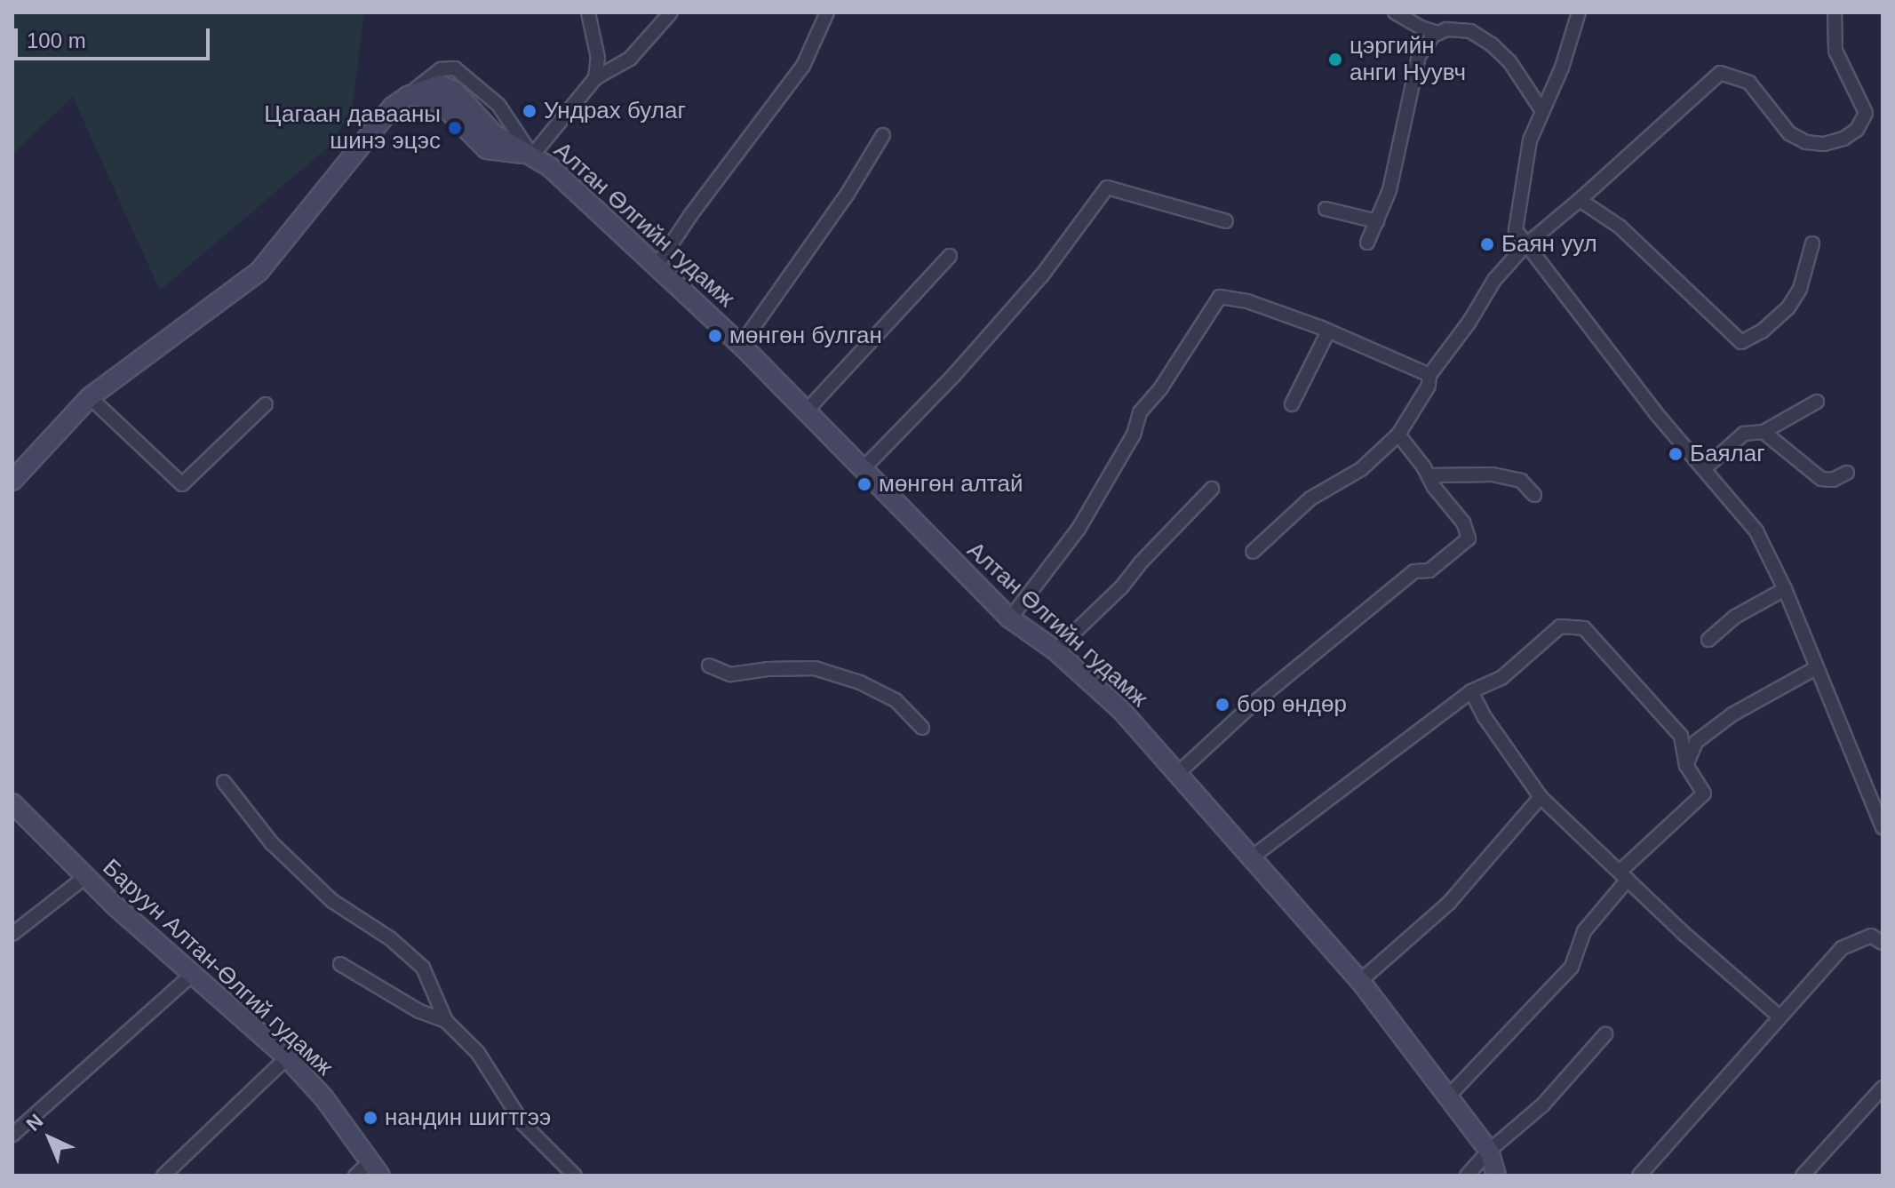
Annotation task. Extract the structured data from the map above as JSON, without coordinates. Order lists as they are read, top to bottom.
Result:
{
  "streets": {
    "main road": ["Алтан Өлгийн гудамж", "Баруун Алтан-Өлгий гудамж"]
  },
  "places": [
    "цэргийн анги Нуувч",
    "Ундрах булаг",
    "Цагаан давааны шинэ эцэс",
    "Баян уул",
    "мөнгөн булган",
    "Баялаг",
    "мөнгөн алтай",
    "бор өндөр",
    "нандин шигтгээ"
  ],
  "scale_bar": "100 m",
  "north": "top left"
}
